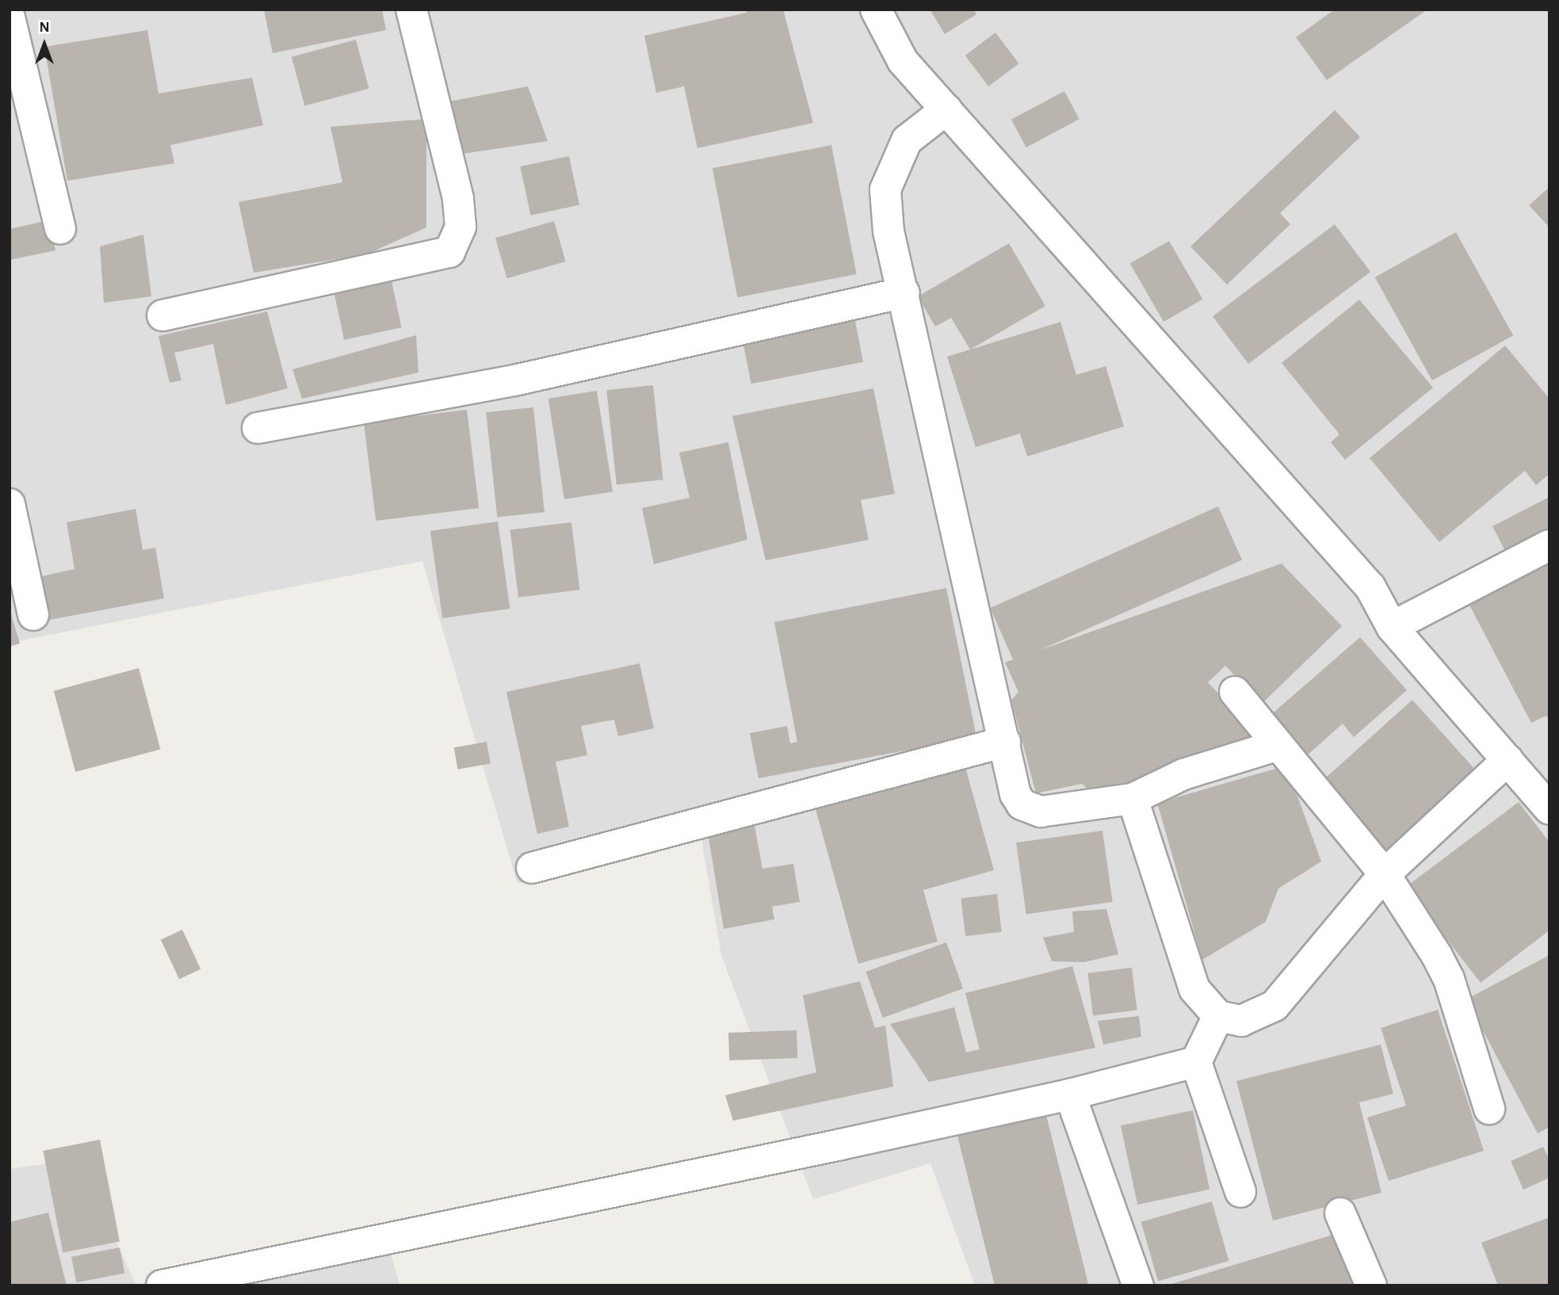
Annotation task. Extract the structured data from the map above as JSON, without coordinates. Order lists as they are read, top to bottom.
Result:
{
  "north": "top"
}
